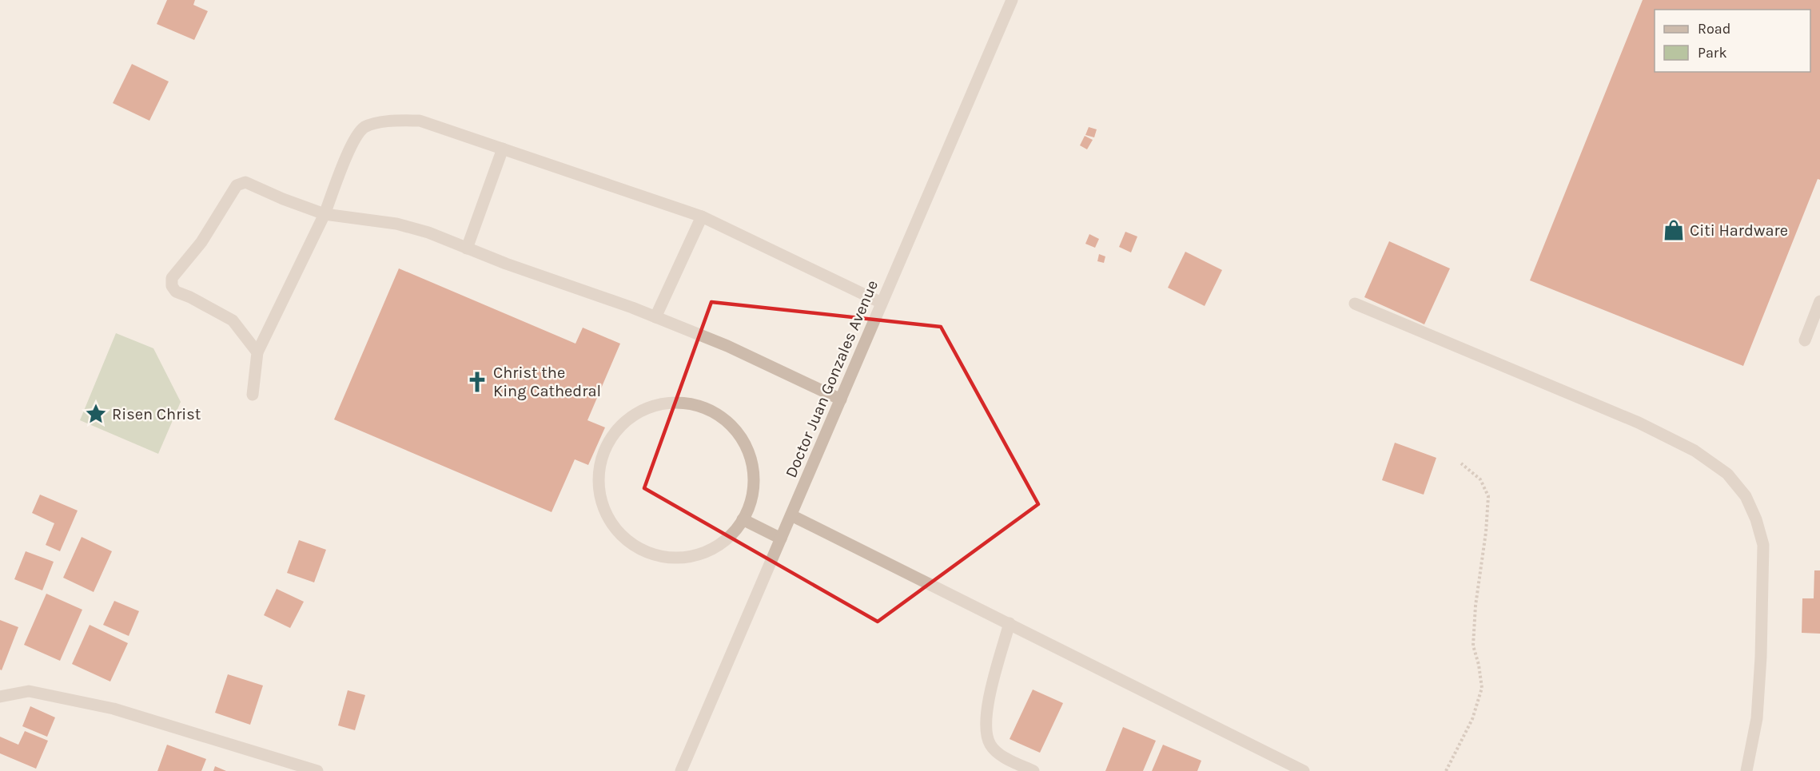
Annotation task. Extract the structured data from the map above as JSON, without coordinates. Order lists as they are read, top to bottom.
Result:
{
  "streets": {
    "street": ["Doctor Juan Gonzales Avenue"]
  },
  "places": {
    "shop": ["Citi Hardware"],
    "church": ["Christ the King Cathedral"],
    "place": ["Risen Christ"]
  },
  "legend": ["Road", "Park"]
}
